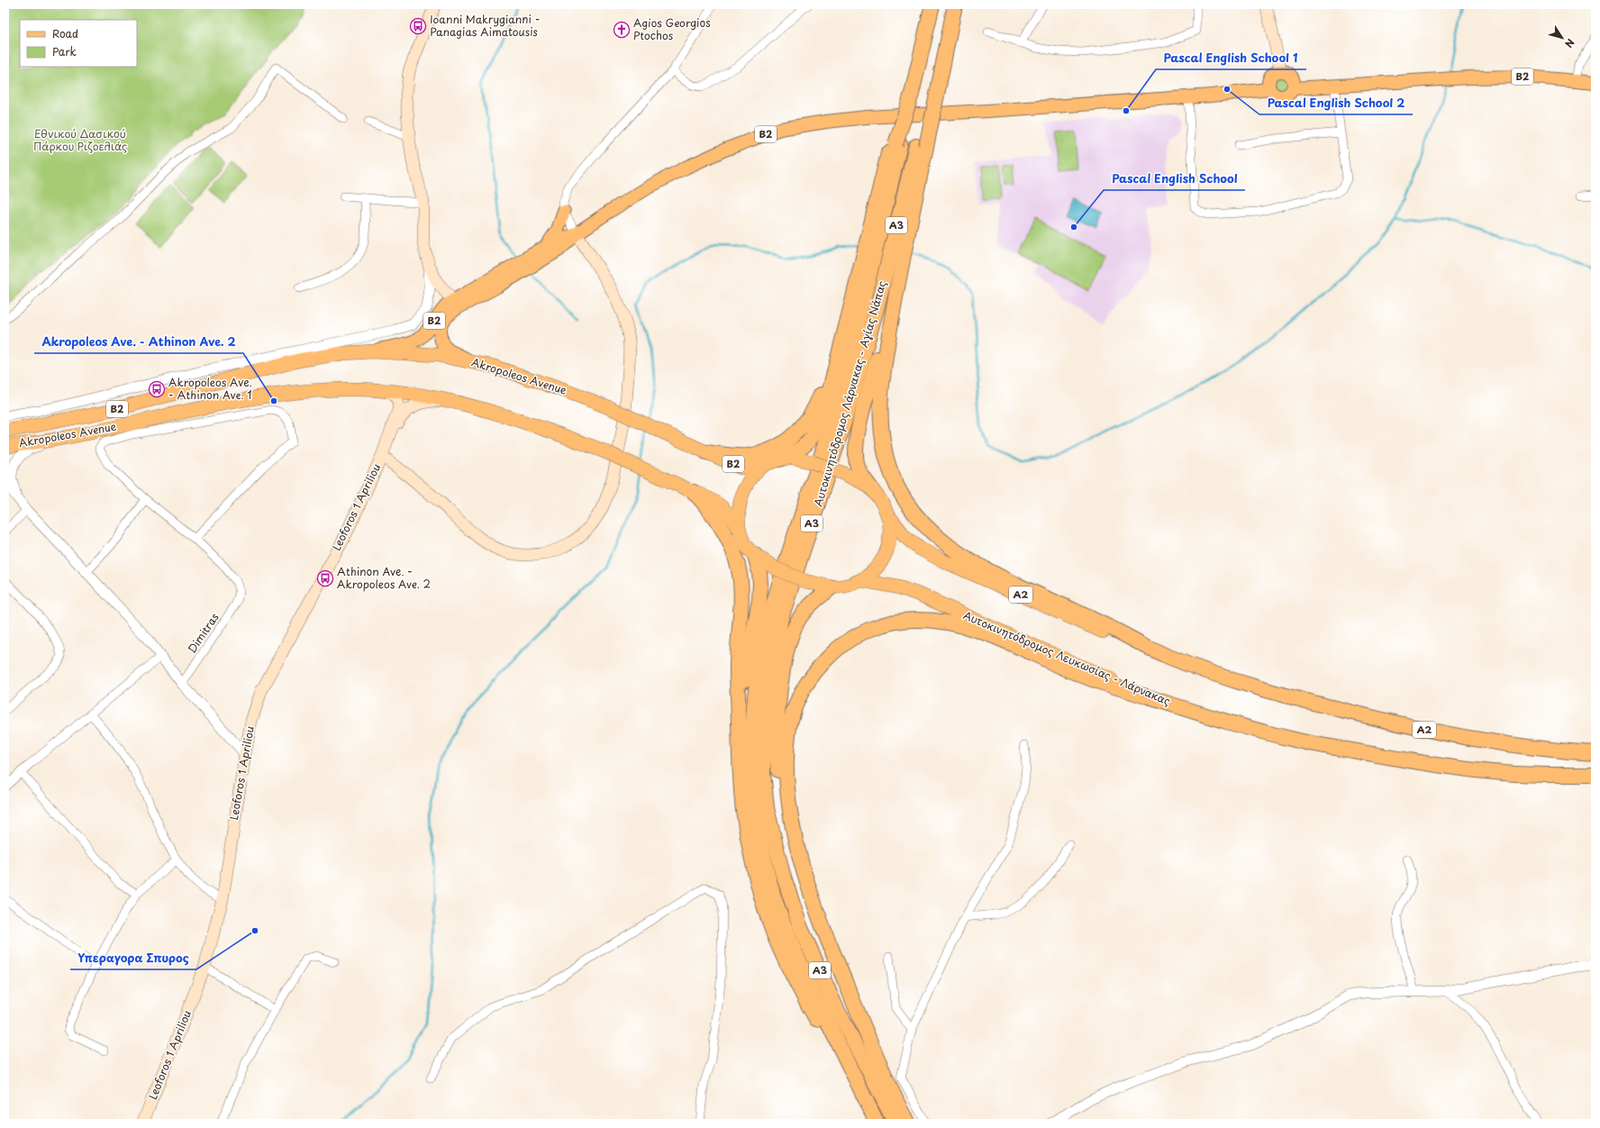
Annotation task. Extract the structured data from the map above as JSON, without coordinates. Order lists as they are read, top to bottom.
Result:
{
  "streets": {
    "highway": [
      "B2",
      "A3",
      "Akropoleos Avenue",
      "Αυτοκινητόδρομος Λάρνακας - Αγίας Νάπας",
      "A2",
      "Αυτοκινητόδρομος Λευκωσίας - Λάρνακας"
    ],
    "main road": ["Leoforos 1 Apriliou"],
    "street": ["Dimitras"]
  },
  "crossings": [
    ["B2", "Akropoleos Avenue"],
    ["Akropoleos Avenue", "Leoforos 1 Apriliou"]
  ],
  "parks": ["Εθνικού Δασικού Πάρκου Ριζοελιάς"],
  "places": {
    "bus stop": ["Ioanni Makrygianni - Panagias Aimatousis", "Akropoleos Ave. - Athinon Ave. 1", "Athinon Ave. - Akropoleos Ave. 2"],
    "church": ["Agios Georgios Ptochos"],
    "other": [
      "Pascal English School 2",
      "Pascal English School 1",
      "Pascal English School",
      "Akropoleos Ave. - Athinon Ave. 2",
      "Υπεραγορα Σπυρος"
    ]
  },
  "legend": ["Road", "Park"],
  "north": "bottom right"
}
